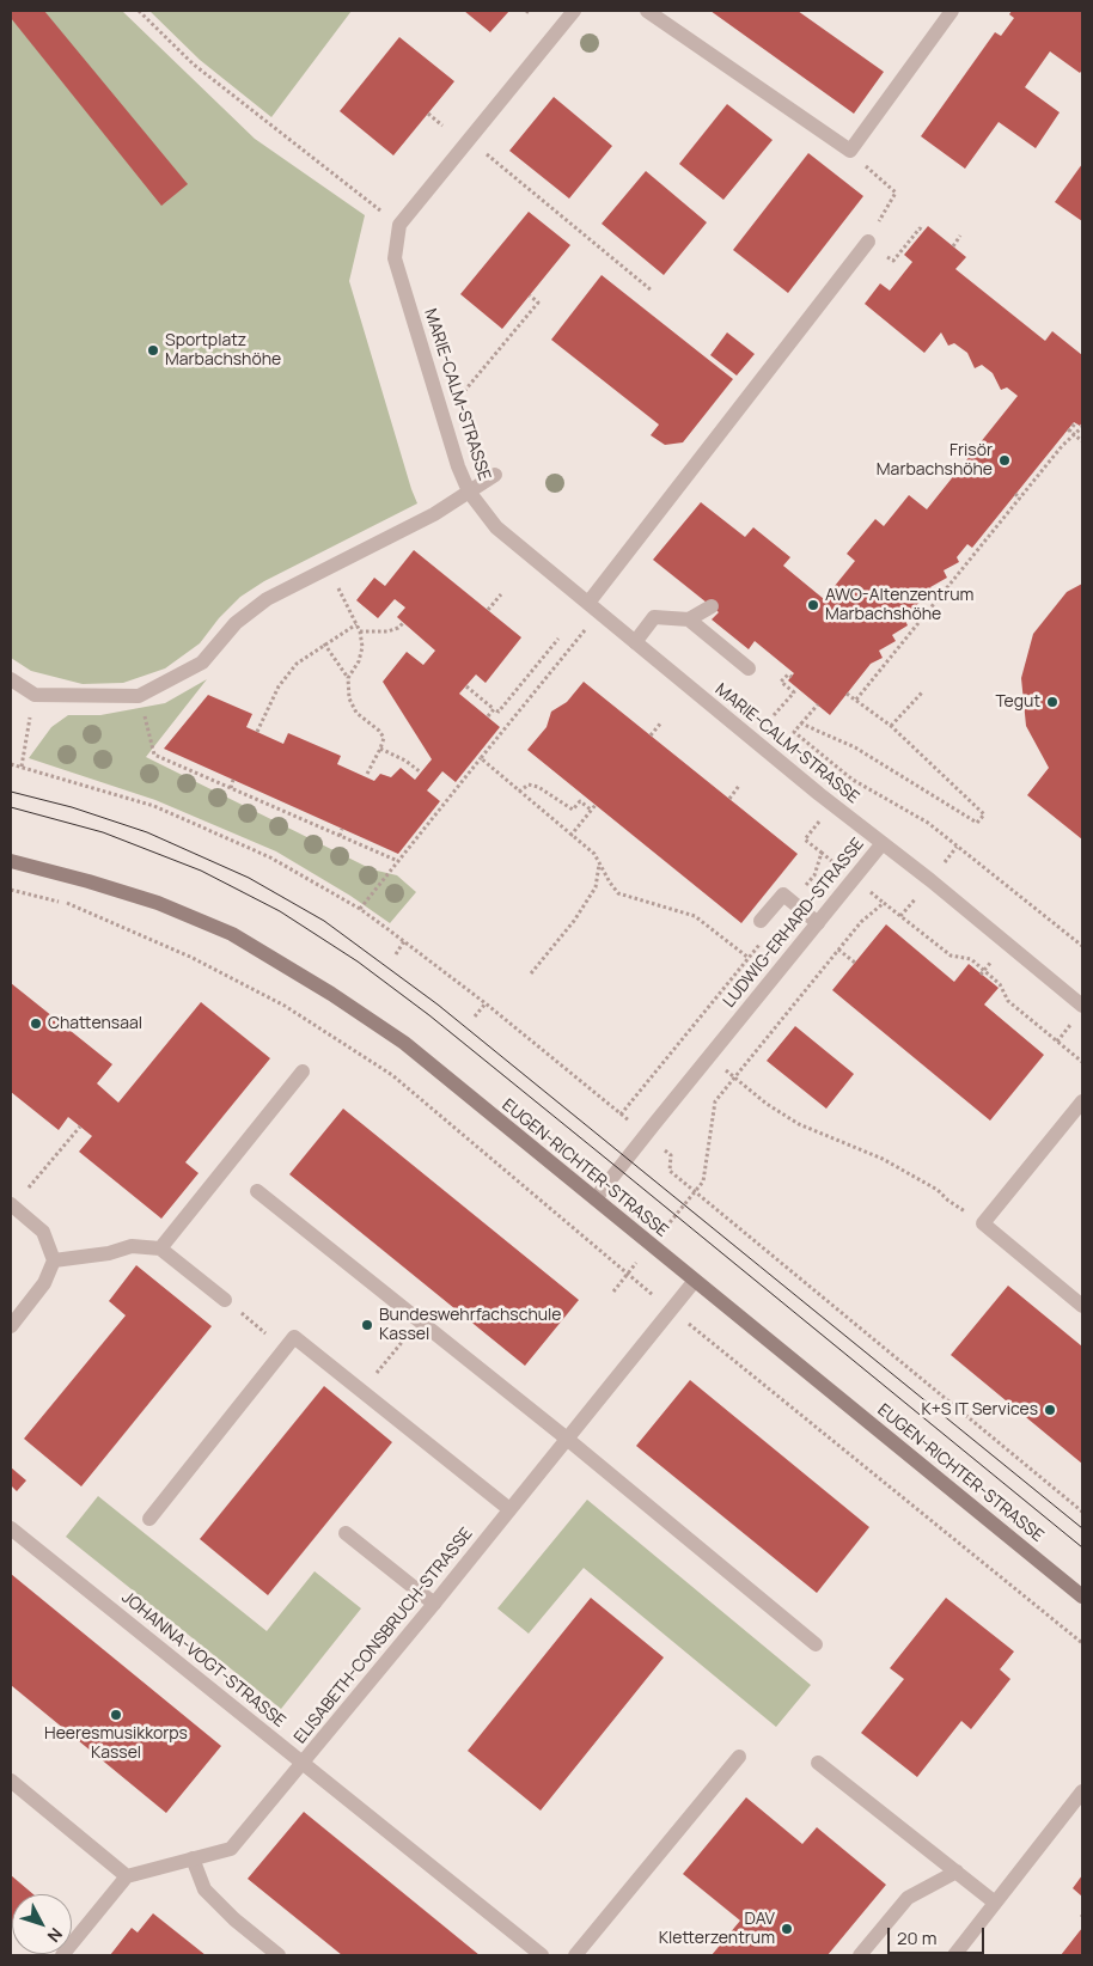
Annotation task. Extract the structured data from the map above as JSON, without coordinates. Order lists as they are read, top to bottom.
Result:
{
  "streets": {
    "main road": ["EUGEN-RICHTER-STRASSE"],
    "street": [
      "MARIE-CALM-STRASSE",
      "LUDWIG-ERHARD-STRASSE",
      "ELISABETH-CONSBRUCH-STRASSE",
      "JOHANNA-VOGT-STRASSE"
    ]
  },
  "crossings": [
    ["MARIE-CALM-STRASSE", "LUDWIG-ERHARD-STRASSE"],
    ["LUDWIG-ERHARD-STRASSE", "EUGEN-RICHTER-STRASSE"],
    ["EUGEN-RICHTER-STRASSE", "ELISABETH-CONSBRUCH-STRASSE"],
    ["ELISABETH-CONSBRUCH-STRASSE", "JOHANNA-VOGT-STRASSE"]
  ],
  "places": [
    "Sportplatz Marbachshöhe",
    "Frisör Marbachshöhe",
    "AWO-Altenzentrum Marbachshöhe",
    "Tegut",
    "Chattensaal",
    "Bundeswehrfachschule Kassel",
    "K+S IT Services",
    "Heeresmusikkorps Kassel",
    "DAV Kletterzentrum"
  ],
  "scale_bar": "20 m",
  "north": "bottom right"
}
